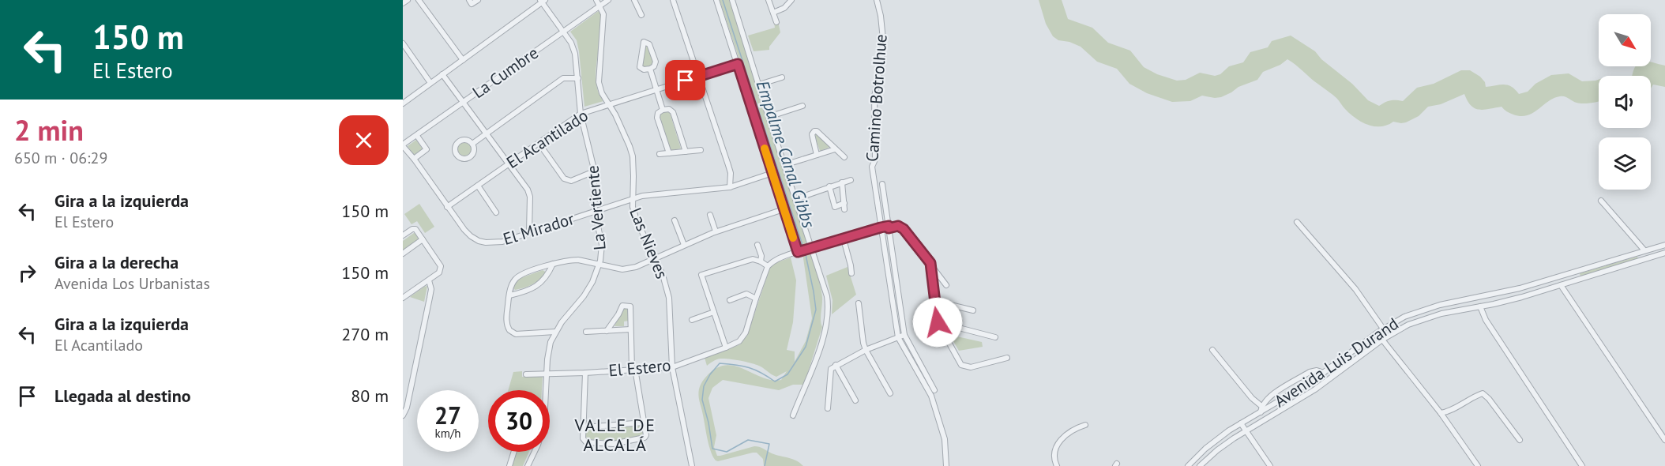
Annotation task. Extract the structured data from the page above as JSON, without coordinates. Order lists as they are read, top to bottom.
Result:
{
  "streets": {
    "street": [
      "La Cumbre",
      "Camino Botrolhue",
      "El Acantilado",
      "La Vertiente",
      "El Mirador",
      "Las Nieves",
      "Avenida Luis Durand",
      "El Estero"
    ]
  },
  "crossings": [
    ["La Cumbre", "La Vertiente"],
    ["La Cumbre", "El Mirador"],
    ["La Cumbre", "Las Nieves"],
    ["El Acantilado", "La Vertiente"],
    ["El Acantilado", "El Mirador"],
    ["El Acantilado", "Las Nieves"],
    ["La Vertiente", "El Mirador"],
    ["La Vertiente", "El Estero"],
    ["El Mirador", "Las Nieves"],
    ["Las Nieves", "El Estero"]
  ],
  "districts": ["VALLE DE ALCALÁ"],
  "water": ["Empalme Canal Gibbs"],
  "north": "bottom right",
  "page": {
    "turn": ["150 m", "El Estero"],
    "heading": ["2 min", "650 m · 06:29"],
    "list": [
      {
        "name": "Gira a la izquierda",
        "note": "El Estero",
        "value": "150 m"
      },
      {
        "name": "Gira a la derecha",
        "note": "Avenida Los Urbanistas",
        "value": "150 m"
      },
      {
        "name": "Gira a la izquierda",
        "note": "El Acantilado",
        "value": "270 m"
      },
      {
        "name": "Llegada al destino",
        "value": "80 m"
      }
    ],
    "speed": "27 km/h",
    "limit": "30"
  }
}
